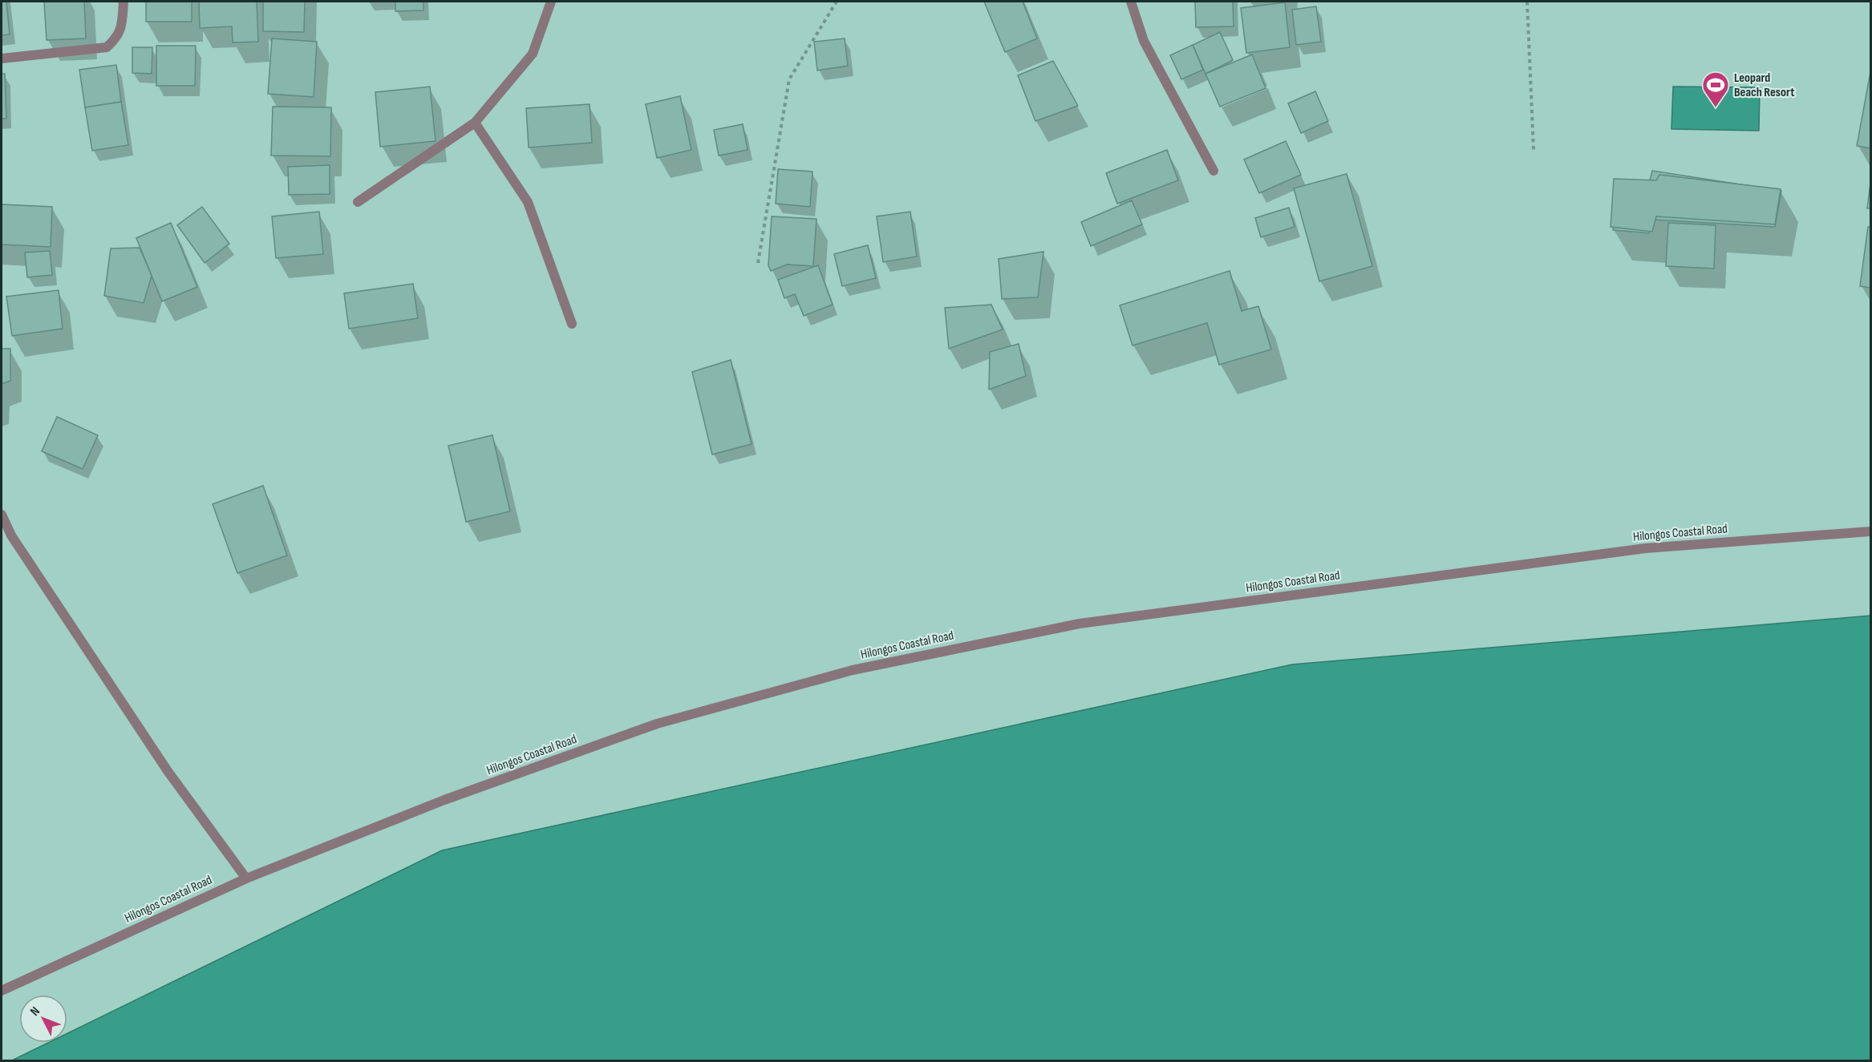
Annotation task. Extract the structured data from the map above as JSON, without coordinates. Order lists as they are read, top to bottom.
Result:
{
  "streets": {
    "street": ["Hilongos Coastal Road"]
  },
  "places": {
    "sports": ["Leopard Beach Resort"]
  },
  "north": "top left"
}
